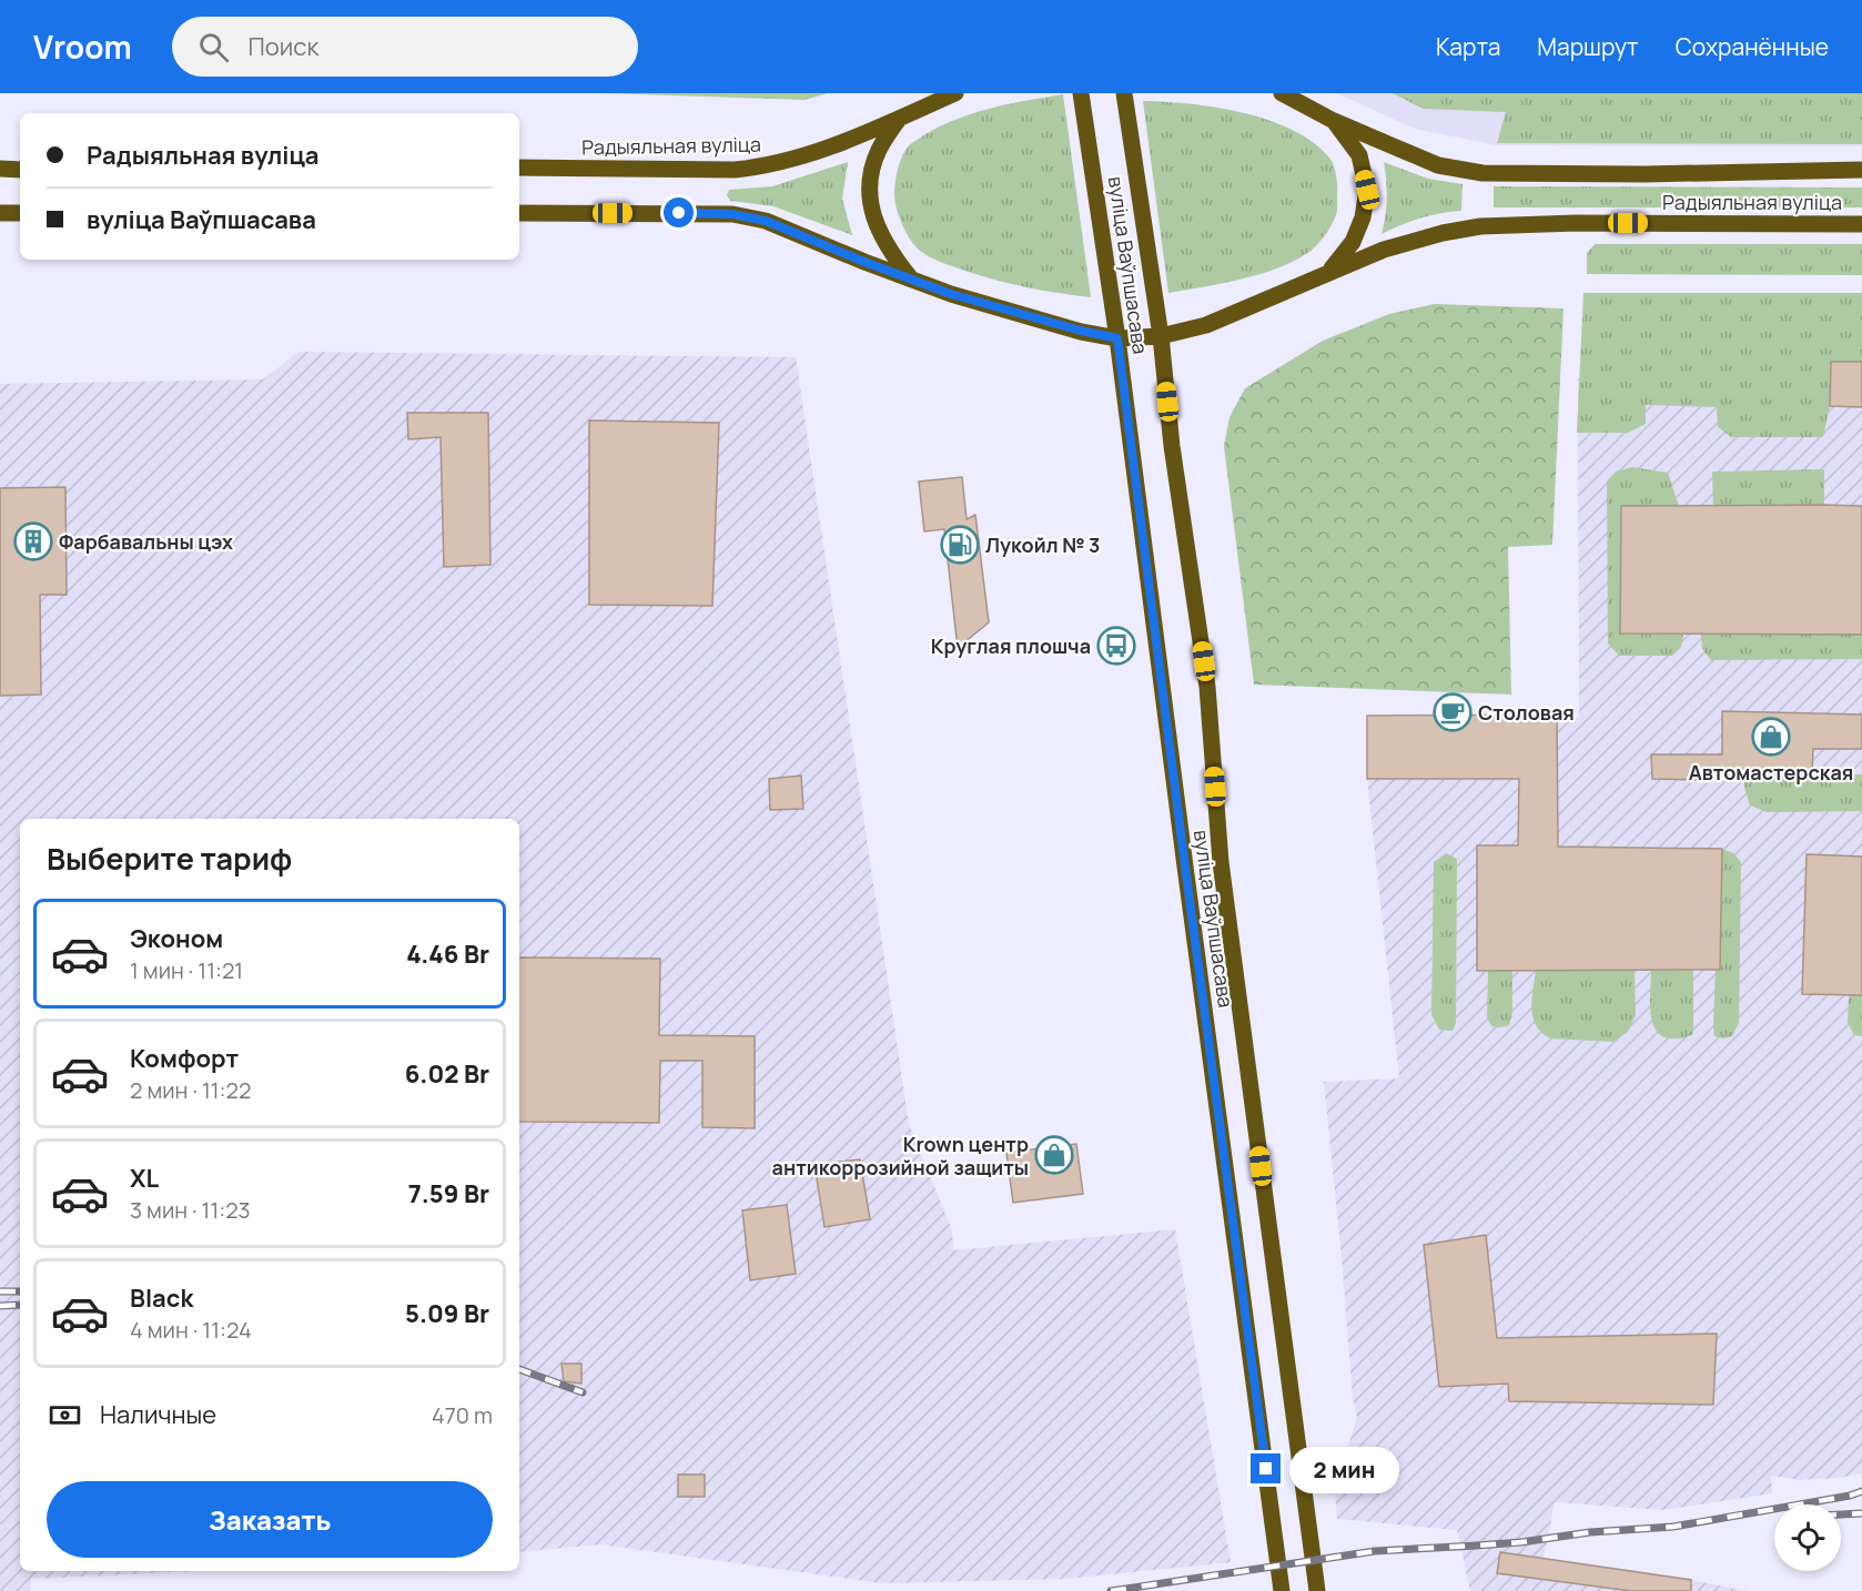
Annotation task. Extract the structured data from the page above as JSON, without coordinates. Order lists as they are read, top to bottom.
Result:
{
  "streets": {
    "main road": ["Радыяльная вуліца", "вуліца Ваўпшасава"]
  },
  "crossings": [
    ["Радыяльная вуліца", "вуліца Ваўпшасава"]
  ],
  "places": {
    "building": ["Фарбавальны цэх"],
    "fuel station": ["Лукойл № 3"],
    "bus stop": ["Круглая плошча"],
    "cafe": ["Столовая"],
    "shop": ["Автомастерская", "Krown центр антикоррозийной защиты"]
  },
  "page": {
    "header": "Vroom",
    "search": "Поиск",
    "nav": ["Карта", "Маршрут", "Сохранённые"],
    "banner": ["Радыяльная вуліца", "вуліца Ваўпшасава"],
    "heading": "Выберите тариф",
    "list": [
      {
        "name": "Эконом",
        "note": "1 мин · 11:21",
        "value": "4.46 Br"
      },
      {
        "name": "Комфорт",
        "note": "2 мин · 11:22",
        "value": "6.02 Br"
      },
      {
        "name": "XL",
        "note": "3 мин · 11:23",
        "value": "7.59 Br"
      },
      {
        "name": "Black",
        "note": "4 мин · 11:24",
        "value": "5.09 Br"
      }
    ],
    "pay": ["Наличные", "470 m"],
    "bubble": "2 мин",
    "buttons": "Заказать"
  }
}
